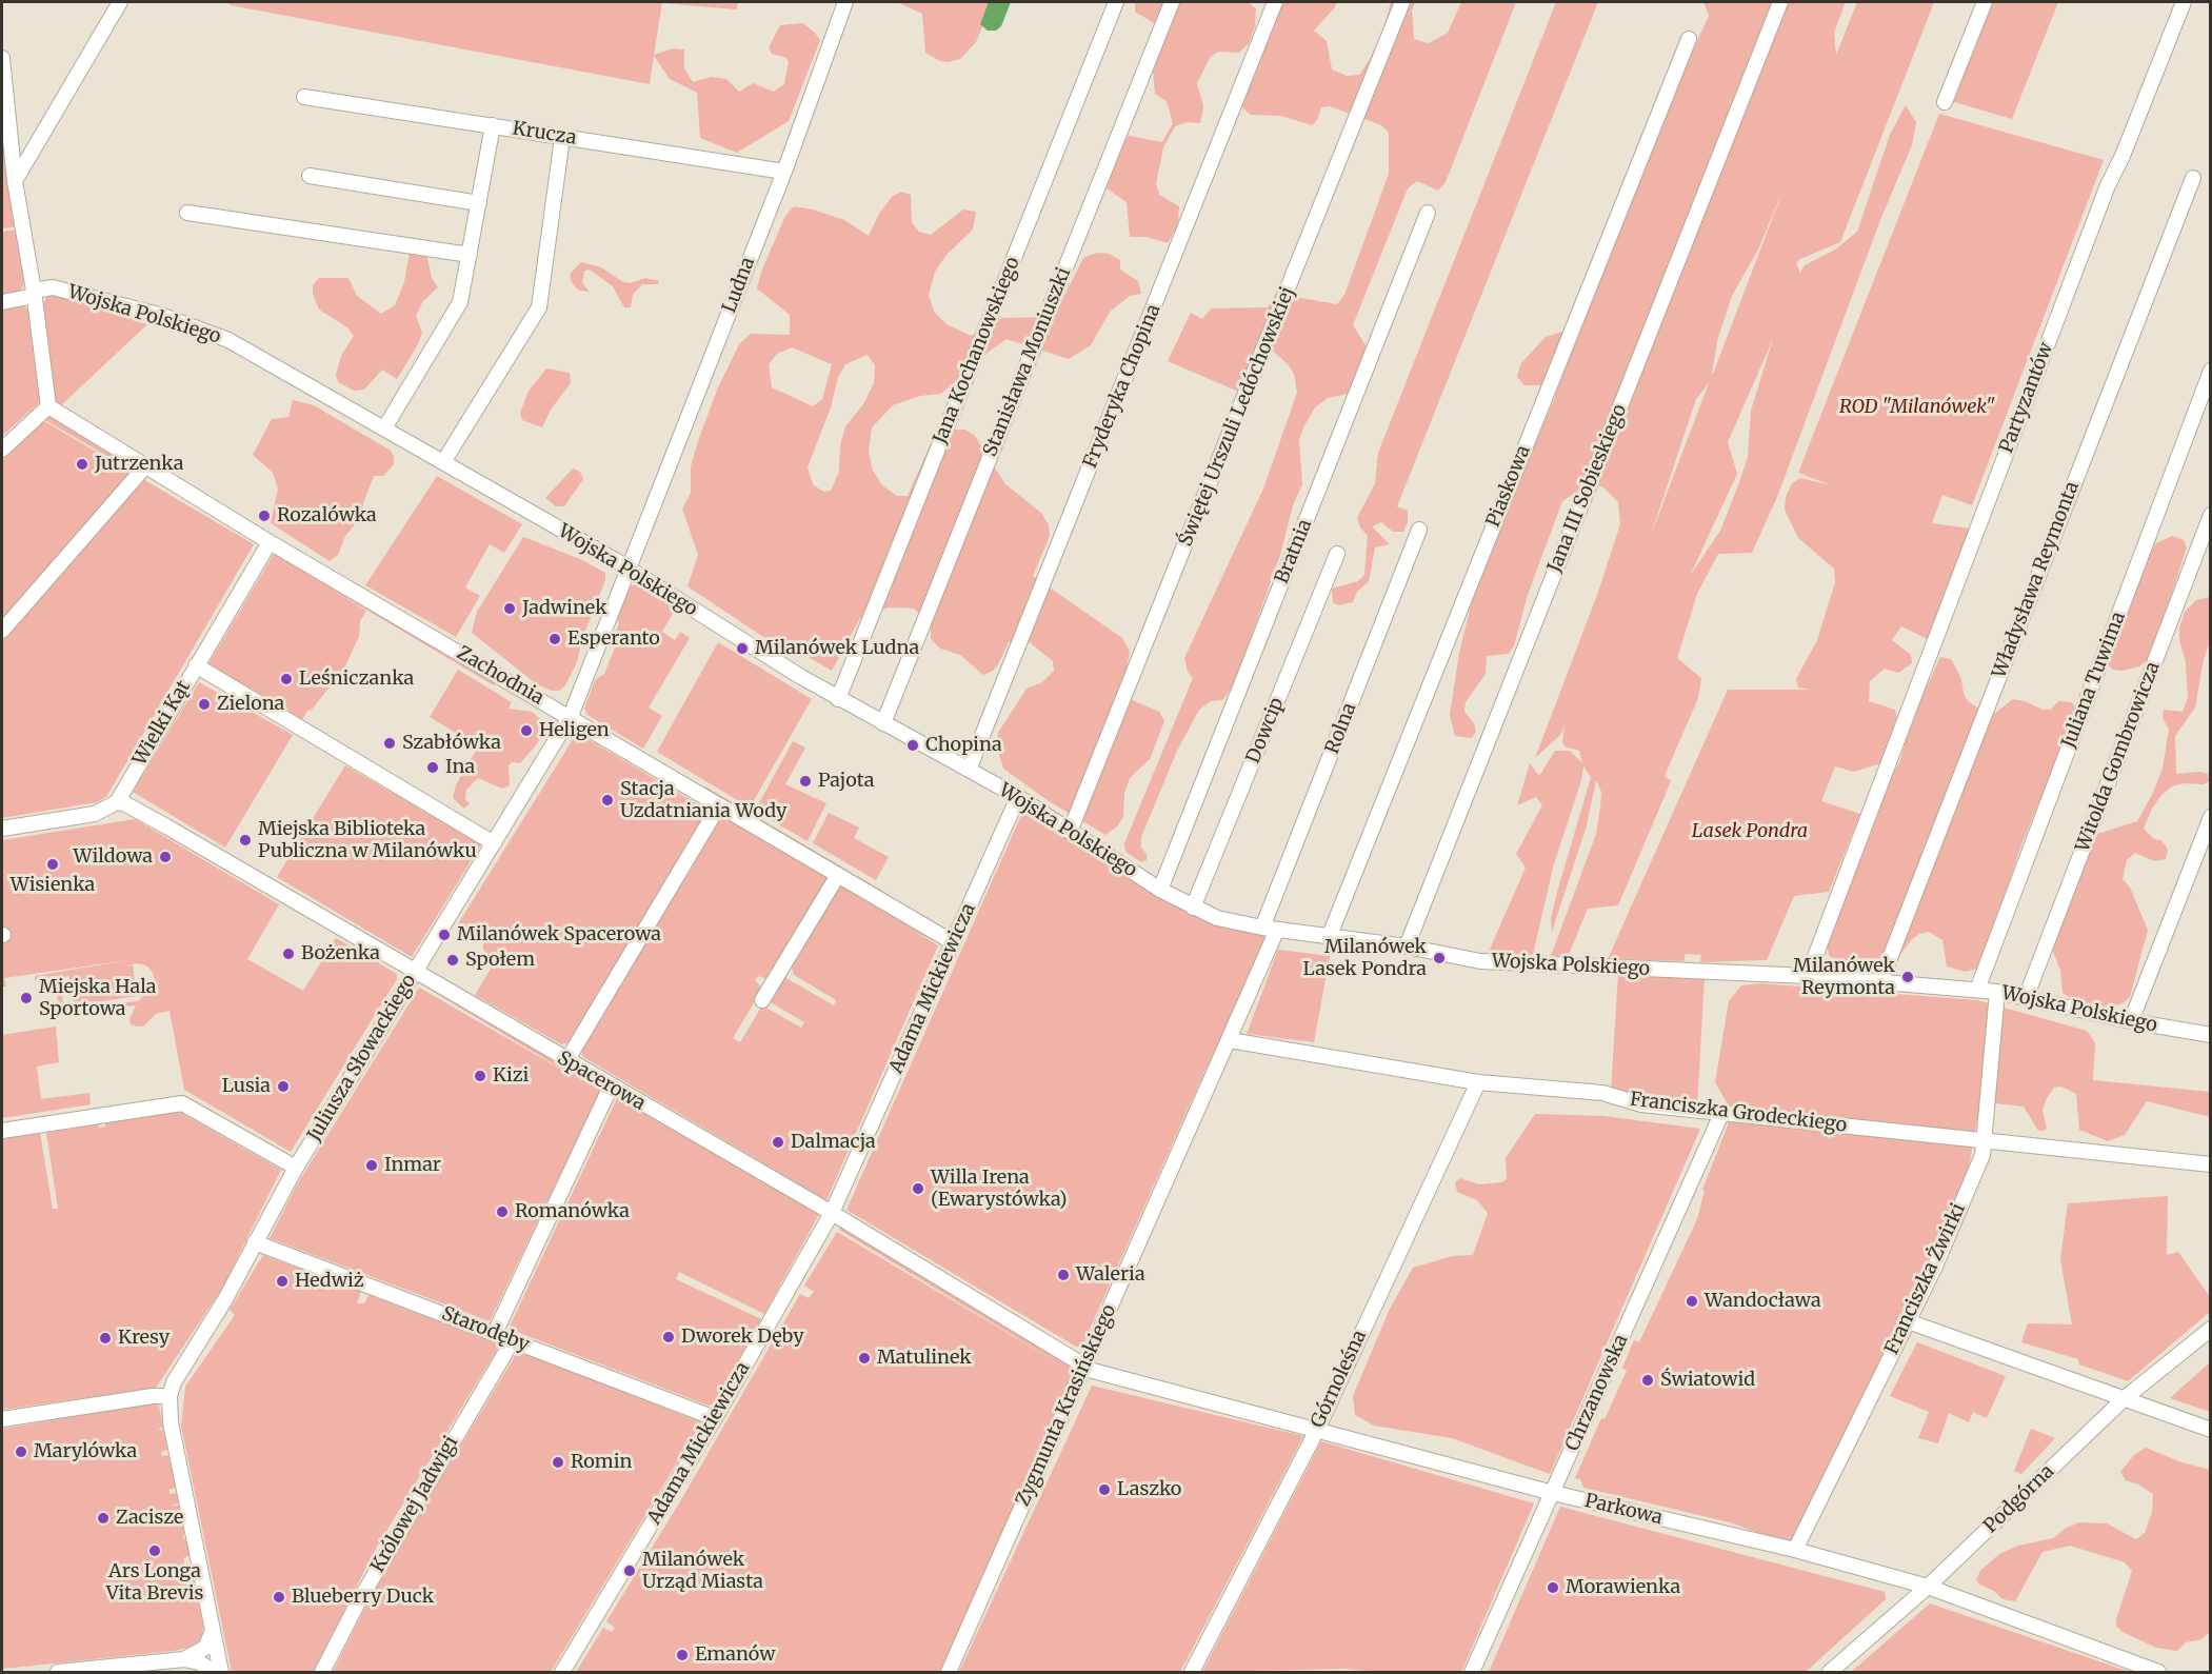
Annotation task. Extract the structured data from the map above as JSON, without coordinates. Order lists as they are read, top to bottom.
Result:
{
  "streets": {
    "street": [
      "Krucza",
      "Ludna",
      "Wojska Polskiego",
      "Jana Kochanowskiego",
      "Stanisława Moniuszki",
      "Fryderyka Chopina",
      "Partyzantów",
      "Świętej Urszuli Ledóchowskiej",
      "Piaskowa",
      "Jana III Sobieskiego",
      "Bratnia",
      "Władysława Reymonta",
      "Zachodnia",
      "Juliana Tuwima",
      "Wielki Kąt",
      "Rolna",
      "Dowcip",
      "Witolda Gombrowicza",
      "Adama Mickiewicza",
      "Juliusza Słowackiego",
      "Spacerowa",
      "Franciszka Grodeckiego",
      "Franciszka Żwirki",
      "Starodęby",
      "Górnoleśna",
      "Chrzanowska",
      "Zygmunta Krasińskiego",
      "Podgórna",
      "Królowej Jadwigi",
      "Parkowa"
    ]
  },
  "crossings": [
    ["Krucza", "Ludna"],
    ["Ludna", "Wojska Polskiego"],
    ["Ludna", "Juliusza Słowackiego"],
    ["Wojska Polskiego", "Jana Kochanowskiego"],
    ["Wojska Polskiego", "Stanisława Moniuszki"],
    ["Wojska Polskiego", "Fryderyka Chopina"],
    ["Wojska Polskiego", "Partyzantów"],
    ["Wojska Polskiego", "Świętej Urszuli Ledóchowskiej"],
    ["Wojska Polskiego", "Piaskowa"],
    ["Wojska Polskiego", "Jana III Sobieskiego"],
    ["Wojska Polskiego", "Bratnia"],
    ["Wojska Polskiego", "Władysława Reymonta"],
    ["Wojska Polskiego", "Juliana Tuwima"],
    ["Wojska Polskiego", "Rolna"],
    ["Wojska Polskiego", "Dowcip"],
    ["Wojska Polskiego", "Witolda Gombrowicza"],
    ["Wojska Polskiego", "Adama Mickiewicza"],
    ["Wojska Polskiego", "Juliusza Słowackiego"],
    ["Wojska Polskiego", "Franciszka Żwirki"],
    ["Wojska Polskiego", "Zygmunta Krasińskiego"],
    ["Zachodnia", "Wielki Kąt"],
    ["Zachodnia", "Adama Mickiewicza"],
    ["Zachodnia", "Juliusza Słowackiego"],
    ["Wielki Kąt", "Spacerowa"],
    ["Rolna", "Zygmunta Krasińskiego"],
    ["Adama Mickiewicza", "Spacerowa"],
    ["Adama Mickiewicza", "Starodęby"],
    ["Juliusza Słowackiego", "Spacerowa"],
    ["Juliusza Słowackiego", "Starodęby"],
    ["Spacerowa", "Zygmunta Krasińskiego"],
    ["Spacerowa", "Parkowa"],
    ["Franciszka Grodeckiego", "Franciszka Żwirki"],
    ["Franciszka Grodeckiego", "Górnoleśna"],
    ["Franciszka Grodeckiego", "Chrzanowska"],
    ["Franciszka Grodeckiego", "Zygmunta Krasińskiego"],
    ["Franciszka Żwirki", "Parkowa"],
    ["Starodęby", "Królowej Jadwigi"],
    ["Górnoleśna", "Parkowa"],
    ["Chrzanowska", "Parkowa"],
    ["Zygmunta Krasińskiego", "Parkowa"],
    ["Podgórna", "Parkowa"]
  ],
  "parks": ["ROD \"Milanówek\"", "Lasek Pondra"],
  "places": [
    "Jutrzenka",
    "Rozalówka",
    "Jadwinek",
    "Esperanto",
    "Milanówek Ludna",
    "Leśniczanka",
    "Zielona",
    "Heligen",
    "Szabłówka",
    "Chopina",
    "Ina",
    "Pajota",
    "Stacja Uzdatniania Wody",
    "Miejska Biblioteka Publiczna w Milanówku",
    "Wildowa",
    "Wisienka",
    "Milanówek Spacerowa",
    "Bożenka",
    "Milanówek Lasek Pondra",
    "Społem",
    "Milanówek Reymonta",
    "Miejska Hala Sportowa",
    "Kizi",
    "Lusia",
    "Dalmacja",
    "Inmar",
    "Willa Irena (Ewarystówka)",
    "Romanówka",
    "Waleria",
    "Hedwiż",
    "Wandocława",
    "Dworek Dęby",
    "Kresy",
    "Matulinek",
    "Światowid",
    "Marylówka",
    "Romin",
    "Laszko",
    "Zacisze",
    "Ars Longa Vita Brevis",
    "Milanówek Urząd Miasta",
    "Morawienka",
    "Blueberry Duck",
    "Emanów"
  ]
}
